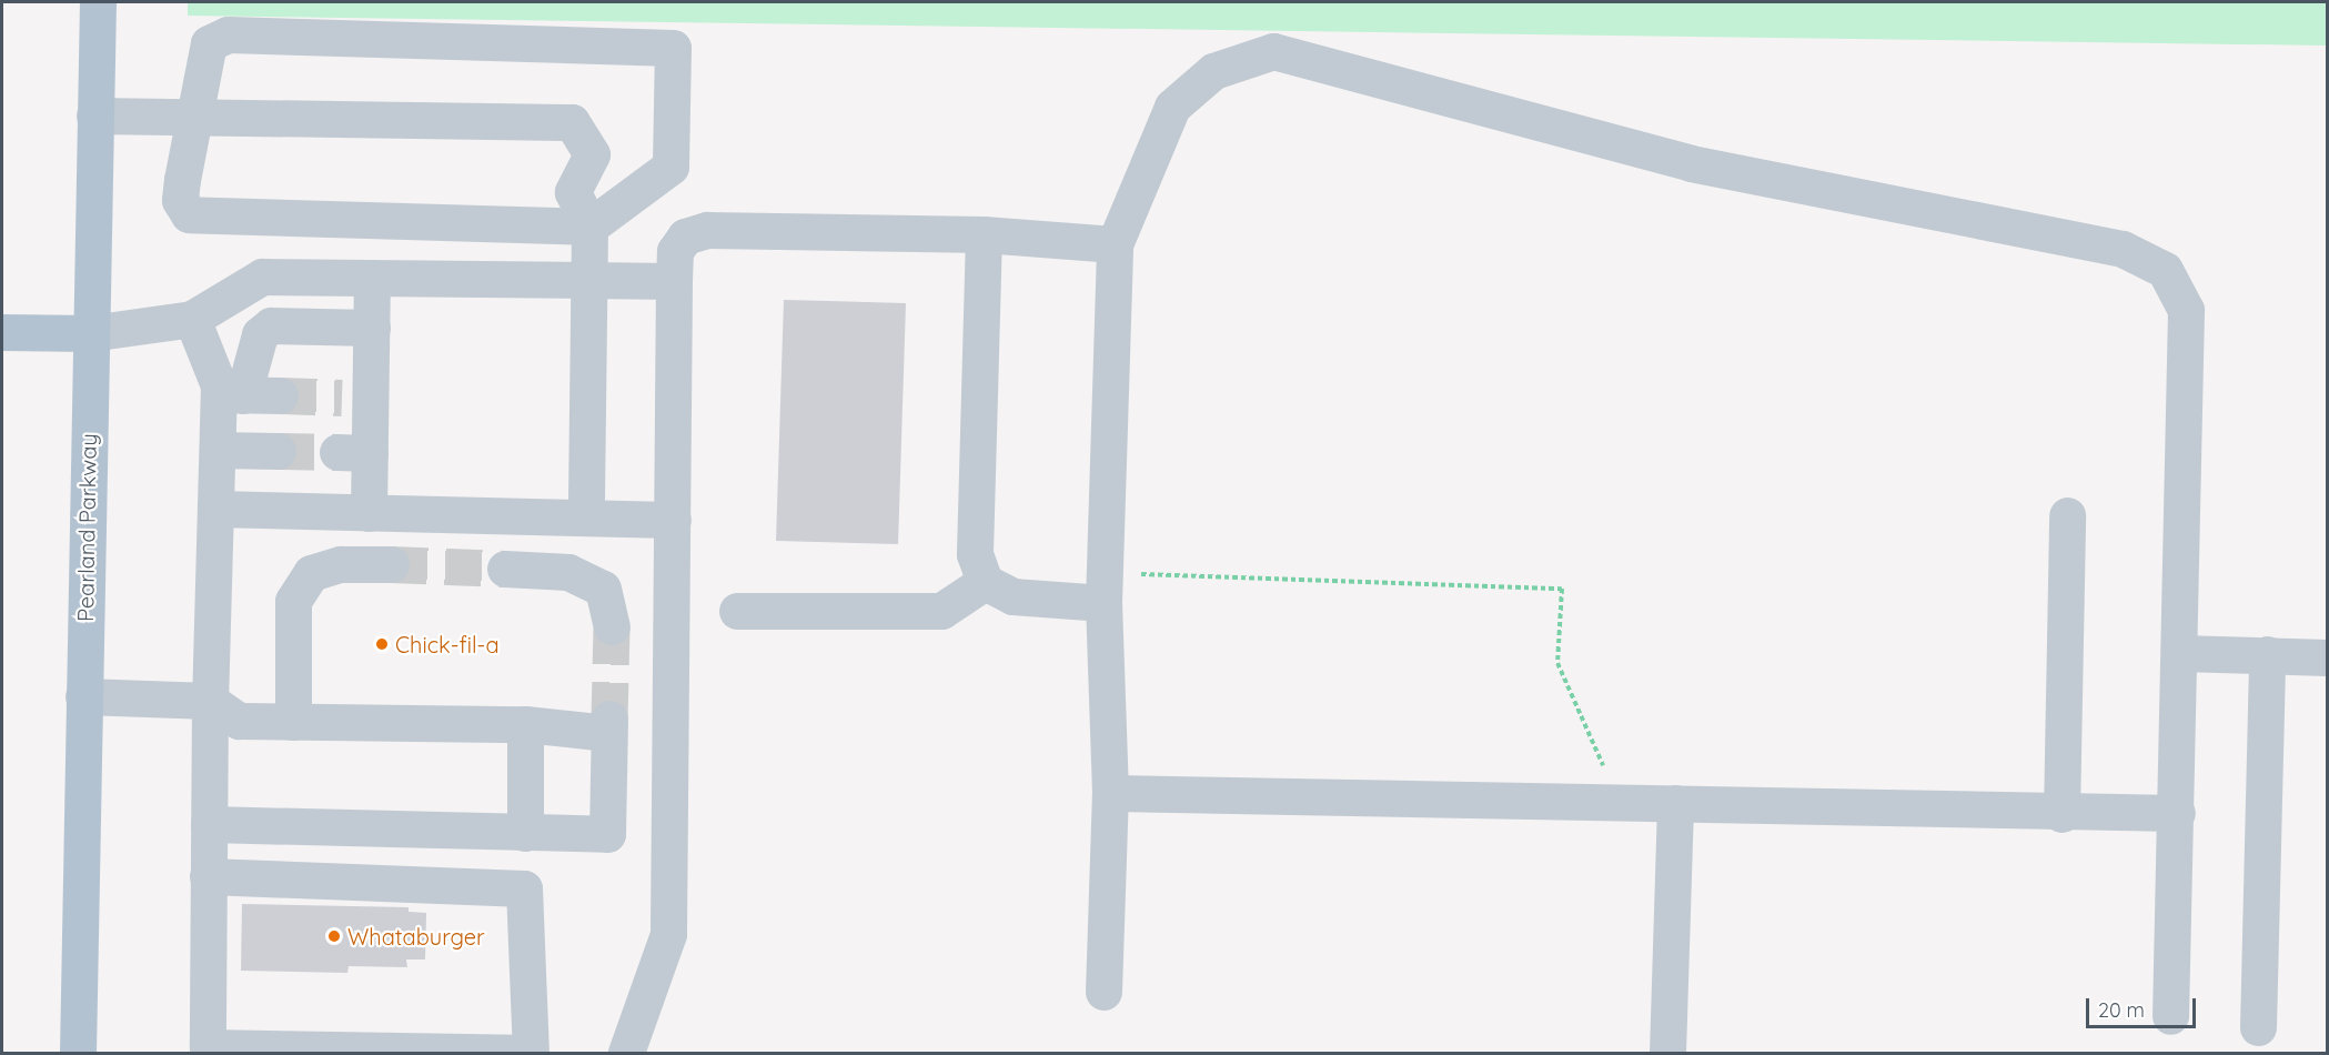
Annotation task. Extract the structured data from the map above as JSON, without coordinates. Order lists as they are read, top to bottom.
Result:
{
  "streets": {
    "main road": ["Pearland Parkway"]
  },
  "places": ["Chick-fil-a", "Whataburger"],
  "scale_bar": "20 m"
}
